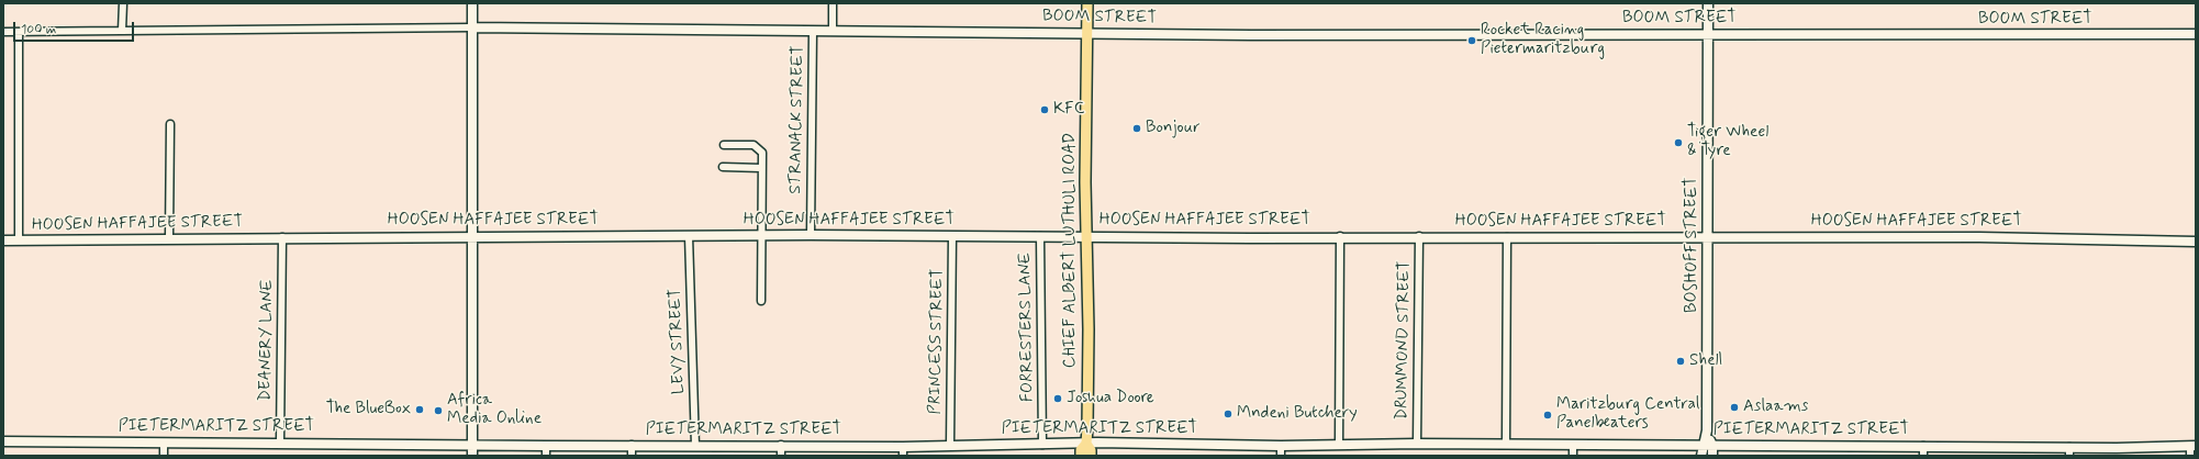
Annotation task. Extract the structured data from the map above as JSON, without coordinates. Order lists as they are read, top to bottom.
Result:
{
  "streets": {
    "main road": ["CHIEF ALBERT LUTHULI ROAD"],
    "street": [
      "BOOM STREET",
      "STRANACK STREET",
      "HOOSEN HAFFAJEE STREET",
      "BOSHOFF STREET",
      "FORRESTERS LANE",
      "DEANERY LANE",
      "DRUMMOND STREET",
      "LEVY STREET",
      "PRINCESS STREET",
      "PIETERMARITZ STREET"
    ]
  },
  "crossings": [
    ["BOOM STREET", "STRANACK STREET"],
    ["BOOM STREET", "BOSHOFF STREET"],
    ["BOOM STREET", "CHIEF ALBERT LUTHULI ROAD"],
    ["STRANACK STREET", "HOOSEN HAFFAJEE STREET"],
    ["HOOSEN HAFFAJEE STREET", "BOSHOFF STREET"],
    ["HOOSEN HAFFAJEE STREET", "CHIEF ALBERT LUTHULI ROAD"],
    ["HOOSEN HAFFAJEE STREET", "FORRESTERS LANE"],
    ["HOOSEN HAFFAJEE STREET", "DEANERY LANE"],
    ["HOOSEN HAFFAJEE STREET", "DRUMMOND STREET"],
    ["HOOSEN HAFFAJEE STREET", "LEVY STREET"],
    ["HOOSEN HAFFAJEE STREET", "PRINCESS STREET"],
    ["BOSHOFF STREET", "PIETERMARITZ STREET"],
    ["CHIEF ALBERT LUTHULI ROAD", "PIETERMARITZ STREET"],
    ["FORRESTERS LANE", "PIETERMARITZ STREET"],
    ["DEANERY LANE", "PIETERMARITZ STREET"],
    ["DRUMMOND STREET", "PIETERMARITZ STREET"],
    ["LEVY STREET", "PIETERMARITZ STREET"],
    ["PRINCESS STREET", "PIETERMARITZ STREET"]
  ],
  "places": [
    "Rocket Racing Pietermaritzburg",
    "KFC",
    "Bonjour",
    "Tiger Wheel & Tyre",
    "Shell",
    "Joshua Doore",
    "Aslaams",
    "The BlueBox",
    "Africa Media Online",
    "Mndeni Butchery",
    "Maritzburg Central Panelbeaters"
  ],
  "scale_bar": "100 m"
}
